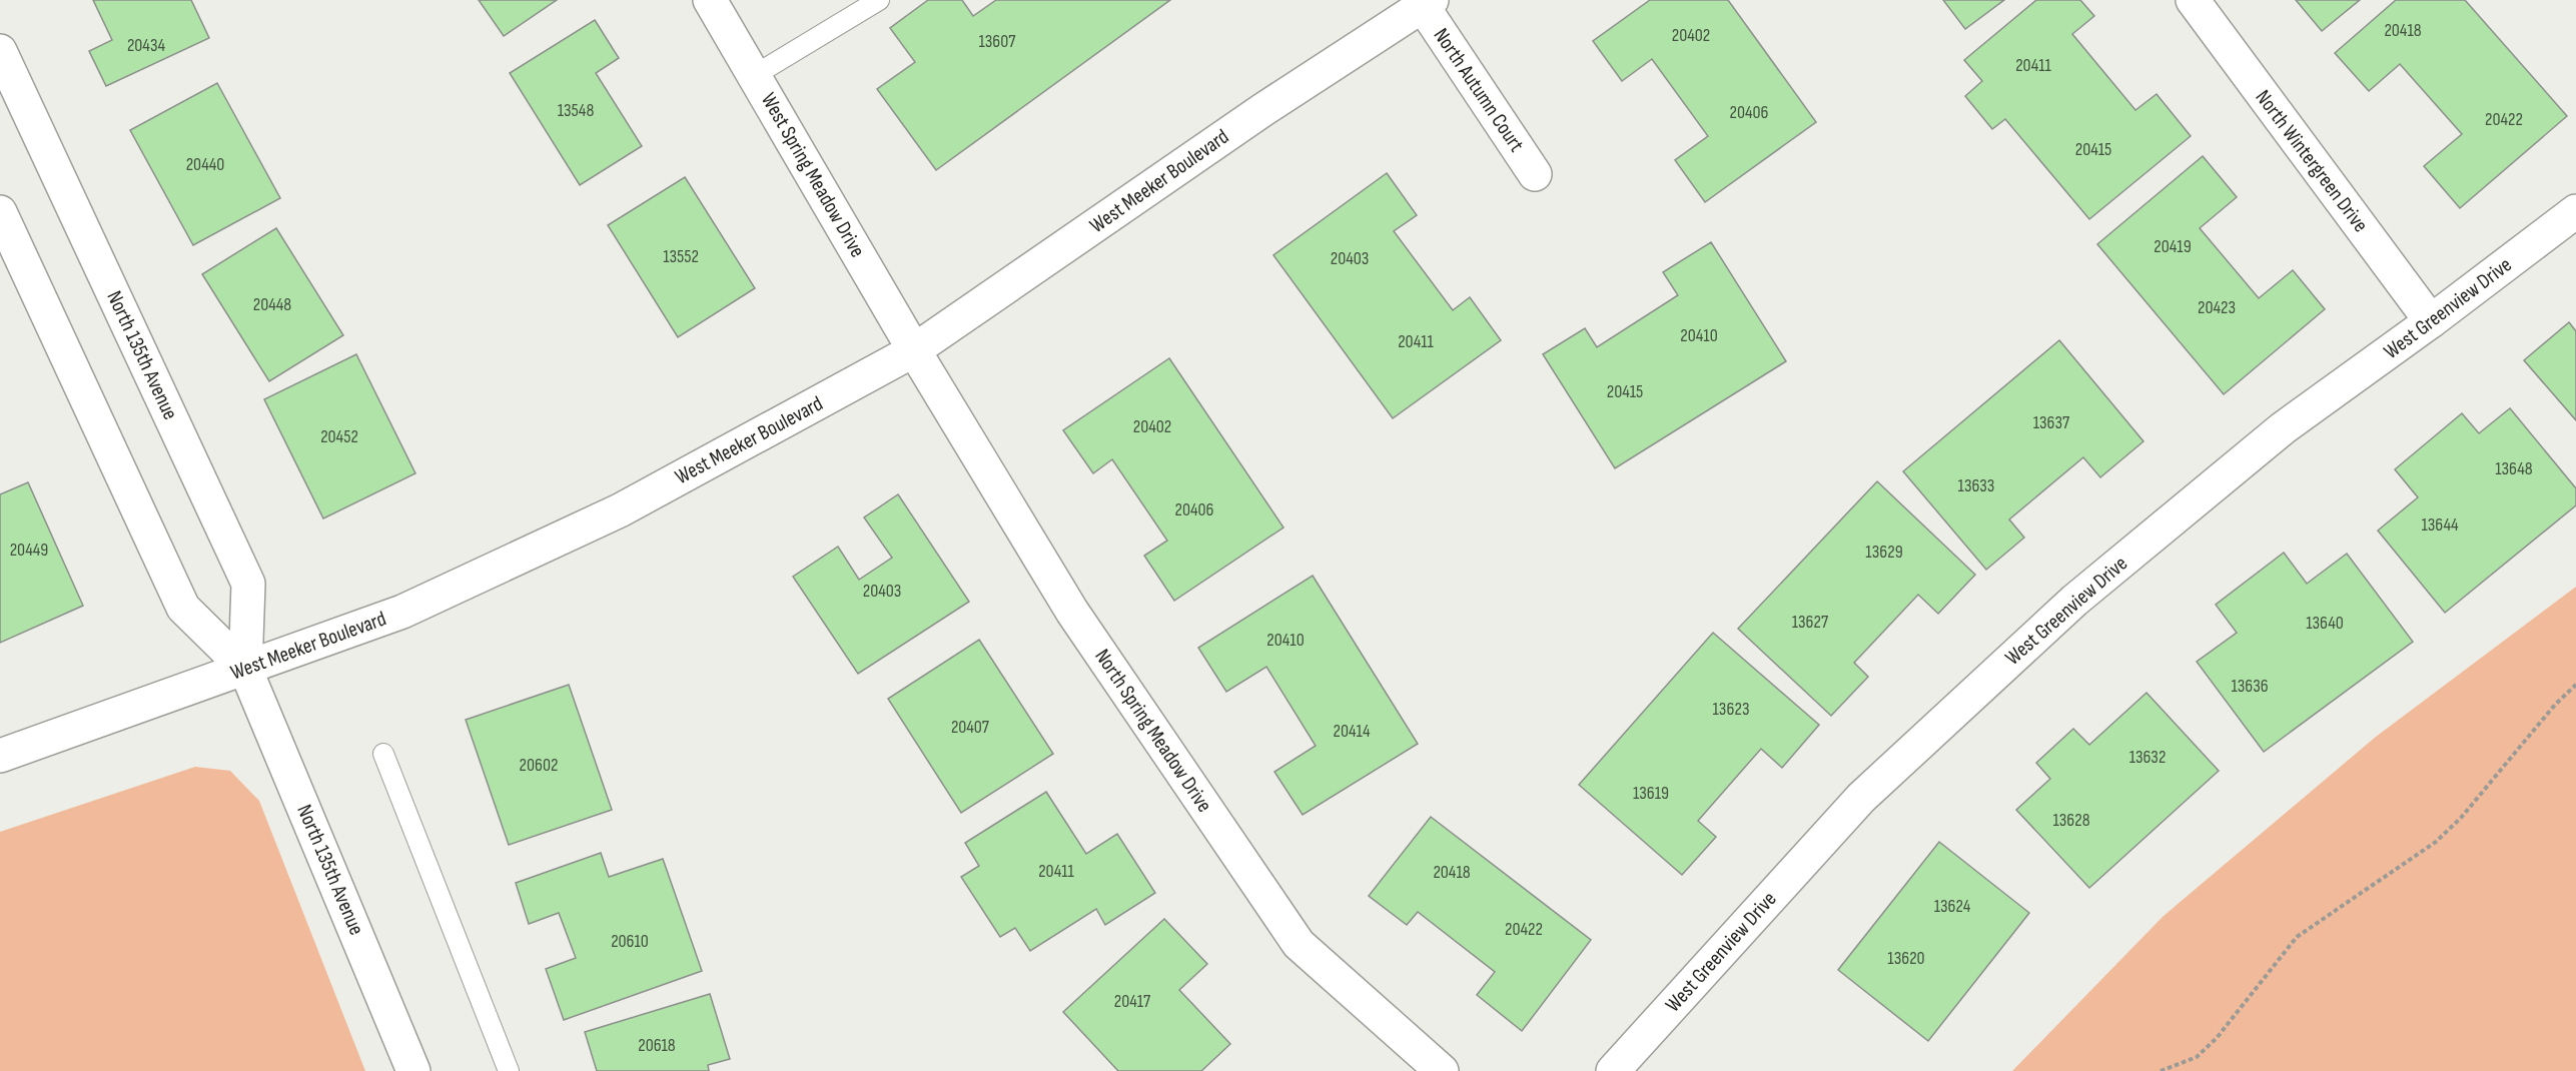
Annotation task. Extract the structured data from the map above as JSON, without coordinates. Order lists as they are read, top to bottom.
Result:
{
  "streets": {
    "street": [
      "North Autumn Court",
      "North Wintergreen Drive",
      "West Spring Meadow Drive",
      "West Meeker Boulevard",
      "West Greenview Drive",
      "North 135th Avenue",
      "North Spring Meadow Drive"
    ]
  },
  "crossings": [
    ["North Autumn Court", "West Meeker Boulevard"],
    ["North Wintergreen Drive", "West Greenview Drive"],
    ["West Spring Meadow Drive", "West Meeker Boulevard"],
    ["West Spring Meadow Drive", "North Spring Meadow Drive"],
    ["West Meeker Boulevard", "North 135th Avenue"],
    ["West Meeker Boulevard", "North Spring Meadow Drive"]
  ],
  "house_numbers": [
    "20418",
    "20402",
    "13607",
    "20434",
    "20411",
    "13548",
    "20406",
    "20422",
    "20415",
    "20440",
    "20419",
    "13552",
    "20403",
    "20448",
    "20423",
    "20410",
    "20411",
    "20415",
    "13637",
    "20402",
    "20452",
    "13648",
    "13633",
    "20406",
    "13644",
    "20449",
    "13629",
    "20403",
    "13627",
    "13640",
    "20410",
    "13636",
    "13623",
    "20407",
    "20414",
    "13632",
    "20602",
    "13619",
    "13628",
    "20411",
    "20418",
    "13624",
    "20422",
    "20610",
    "13620",
    "20417",
    "20618"
  ]
}
